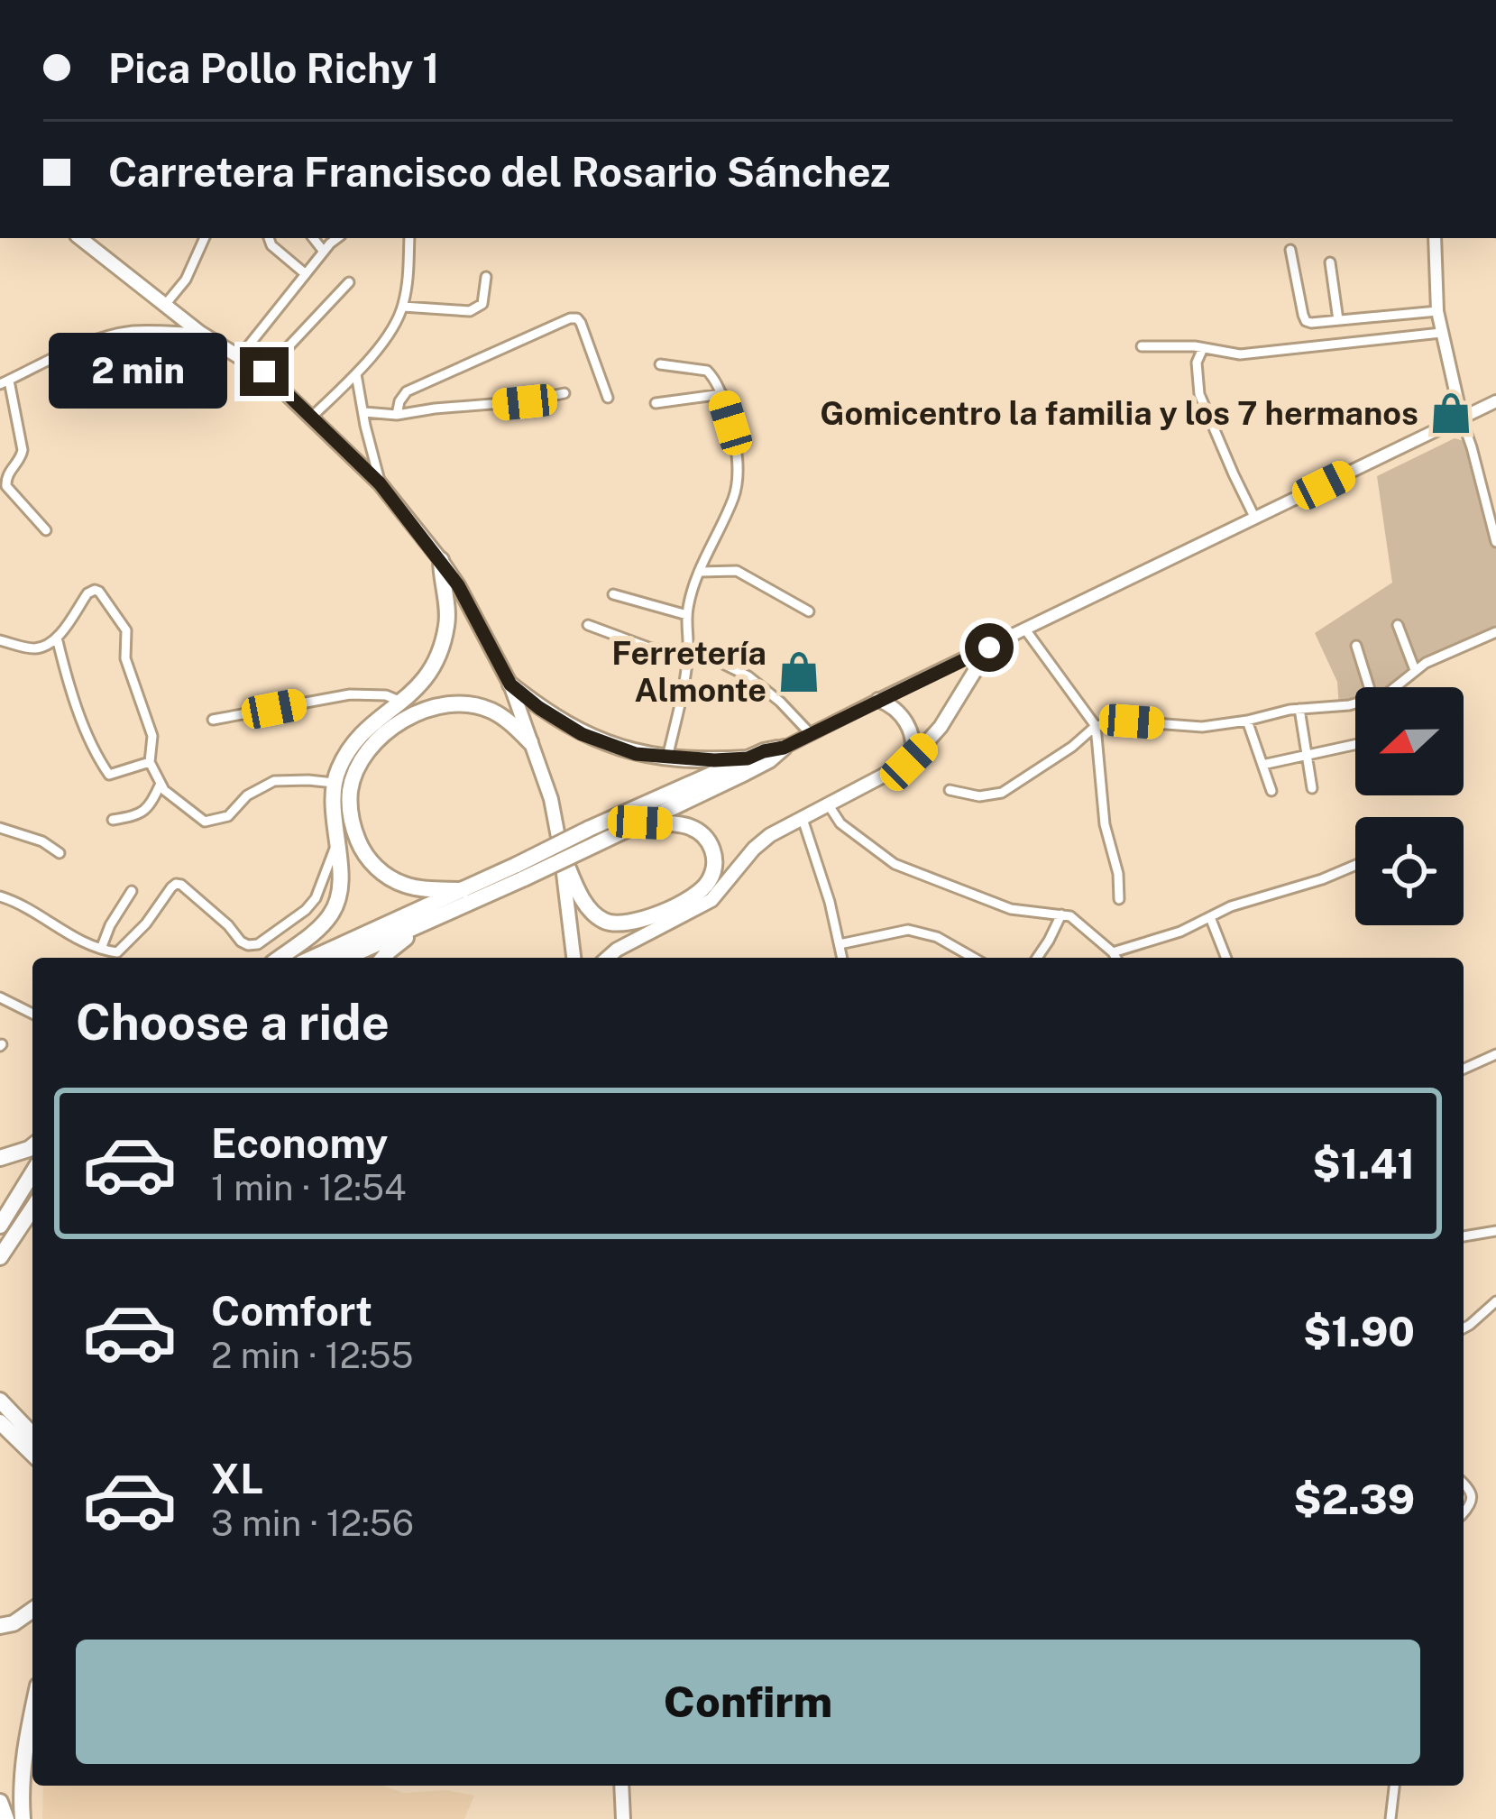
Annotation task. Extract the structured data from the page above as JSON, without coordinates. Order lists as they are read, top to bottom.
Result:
{
  "places": {
    "shop": ["Gomicentro la familia y los 7 hermanos", "Ferretería Almonte"]
  },
  "north": "left",
  "page": {
    "banner": ["Pica Pollo Richy 1", "Carretera Francisco del Rosario Sánchez"],
    "bubble": "2 min",
    "heading": "Choose a ride",
    "list": [
      {
        "name": "Economy",
        "note": "1 min · 12:54",
        "value": "$1.41"
      },
      {
        "name": "Comfort",
        "note": "2 min · 12:55",
        "value": "$1.90"
      },
      {
        "name": "XL",
        "note": "3 min · 12:56",
        "value": "$2.39"
      }
    ],
    "buttons": "Confirm"
  }
}
